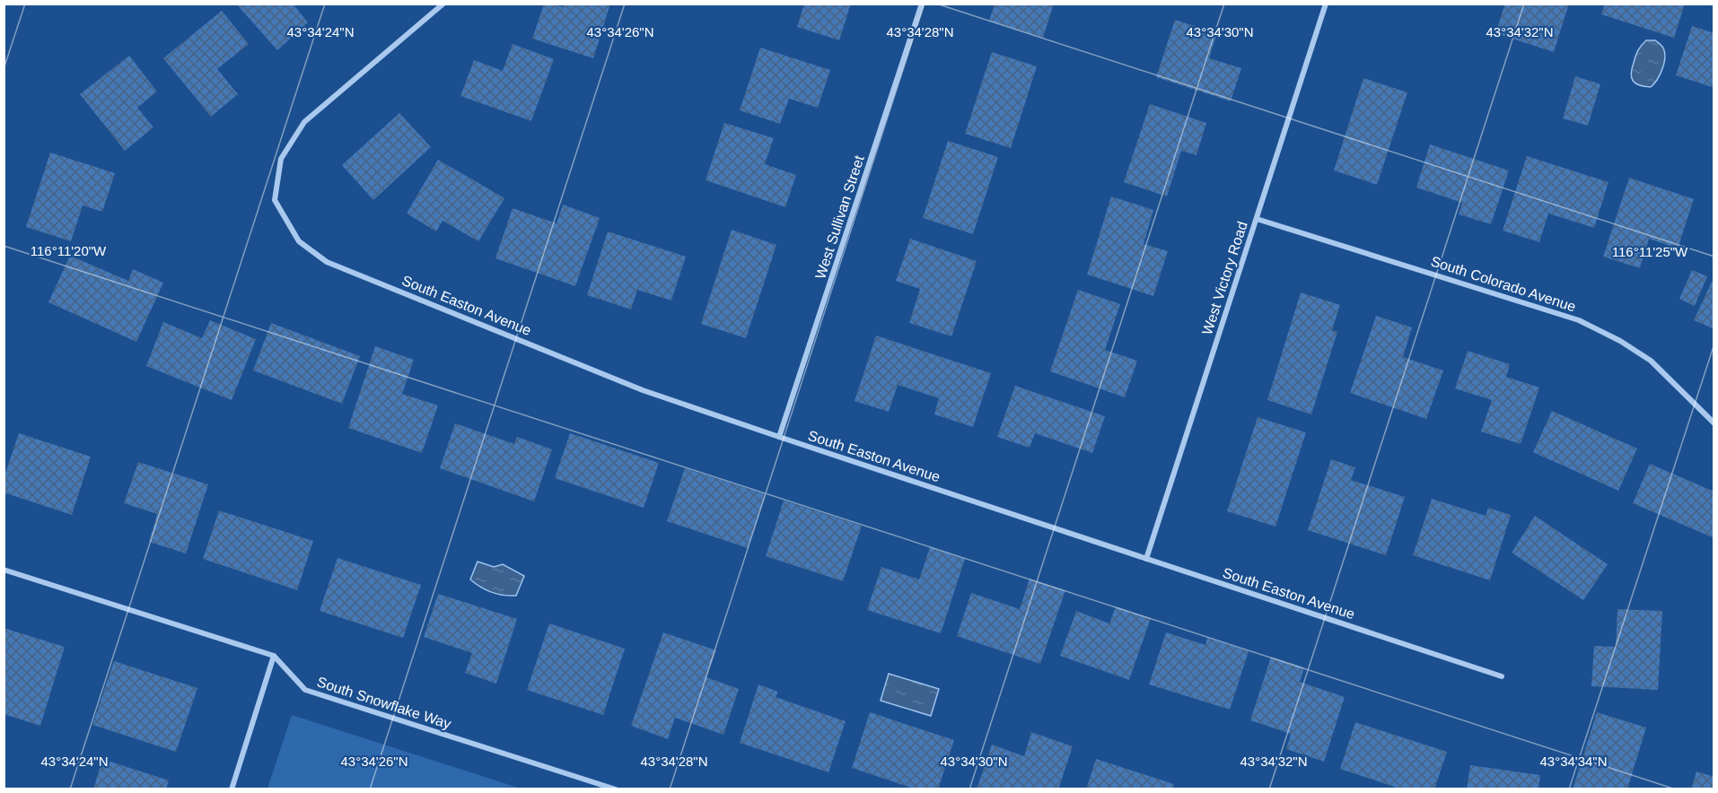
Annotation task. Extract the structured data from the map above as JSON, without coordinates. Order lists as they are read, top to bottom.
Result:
{
  "streets": {
    "street": [
      "West Sullivan Street",
      "West Victory Road",
      "South Colorado Avenue",
      "South Easton Avenue",
      "South Snowflake Way"
    ]
  },
  "crossings": [
    ["West Sullivan Street", "South Easton Avenue"],
    ["West Victory Road", "South Colorado Avenue"],
    ["West Victory Road", "South Easton Avenue"]
  ],
  "coordinates": [
    "43°34'24\"N",
    "43°34'26\"N",
    "43°34'28\"N",
    "43°34'30\"N",
    "43°34'32\"N",
    "116°11'20\"W",
    "116°11'25\"W",
    "43°34'34\"N"
  ]
}
